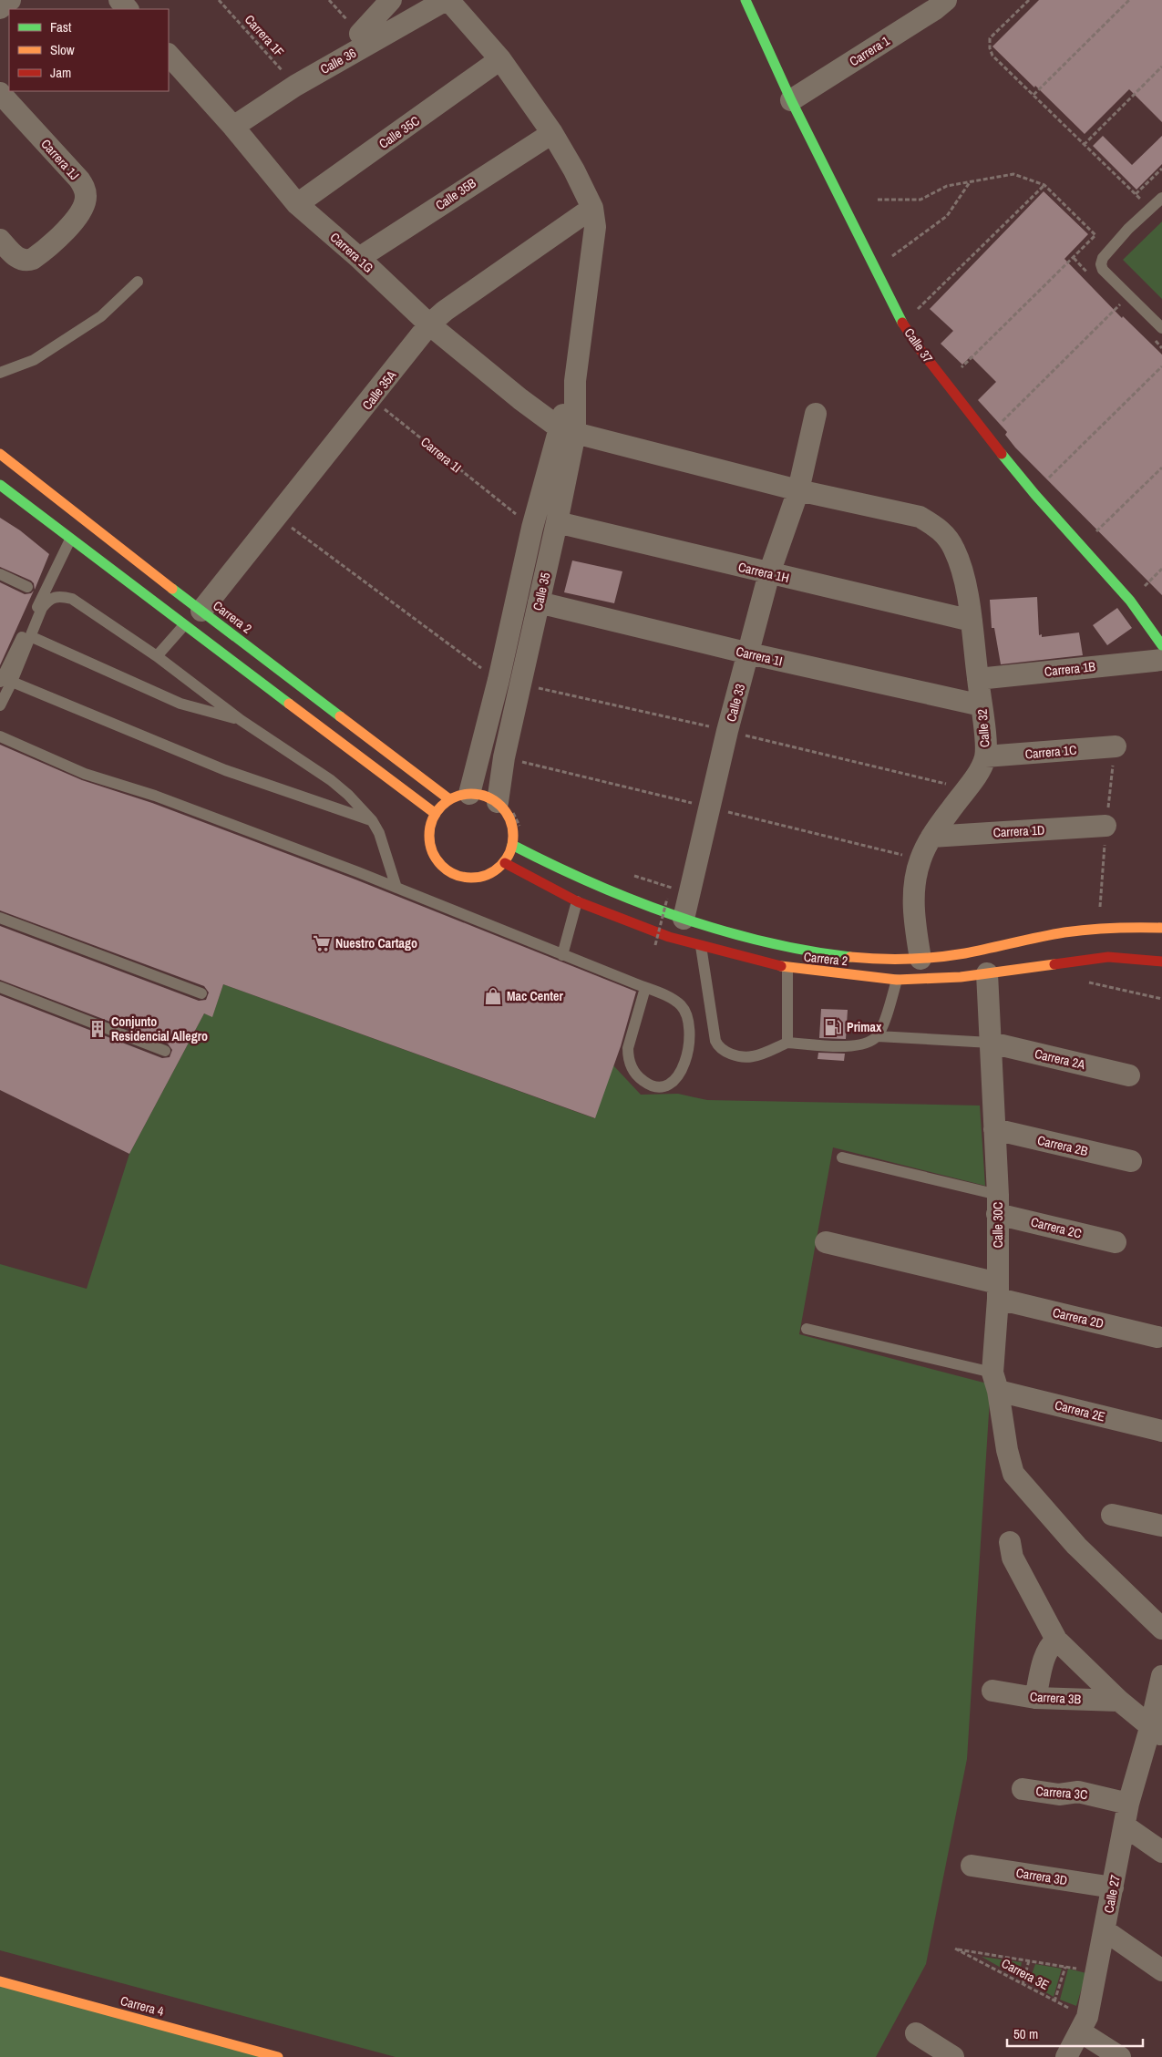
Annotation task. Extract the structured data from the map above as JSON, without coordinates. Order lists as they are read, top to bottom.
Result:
{
  "streets": {
    "main road": ["Calle 37", "Carrera 2", "Carrera 4"],
    "street": [
      "Carrera 1",
      "Calle 36",
      "Calle 35C",
      "Carrera 1J",
      "Calle 35B",
      "Carrera 1G",
      "Calle 35A",
      "Carrera 1I",
      "Carrera 1H",
      "Calle 35",
      "Carrera 1B",
      "Calle 33",
      "Calle 32",
      "Carrera 1C",
      "Carrera 1D",
      "Carrera 2A",
      "Carrera 2B",
      "Calle 30C",
      "Carrera 2C",
      "Carrera 2D",
      "Carrera 2E",
      "Carrera 3B",
      "Carrera 3C",
      "Carrera 3D",
      "Calle 27"
    ],
    "path": ["Carrera 1F", "Carrera 3E"]
  },
  "crossings": [
    ["Carrera 1F", "Calle 36"],
    ["Carrera 1", "Calle 37"],
    ["Calle 36", "Carrera 1G"],
    ["Calle 35C", "Carrera 1G"],
    ["Calle 35B", "Carrera 1G"],
    ["Carrera 1G", "Calle 35A"],
    ["Carrera 1G", "Calle 35"],
    ["Calle 35A", "Carrera 1I"],
    ["Calle 35A", "Calle 35"],
    ["Calle 35A", "Carrera 2"],
    ["Carrera 1I", "Calle 35"],
    ["Carrera 1I", "Calle 33"],
    ["Carrera 1I", "Calle 32"],
    ["Carrera 1H", "Calle 35"],
    ["Carrera 1H", "Calle 33"],
    ["Carrera 1H", "Calle 32"],
    ["Calle 35", "Carrera 2"],
    ["Carrera 2", "Calle 33"],
    ["Carrera 2", "Calle 32"],
    ["Carrera 2", "Calle 30C"],
    ["Carrera 1B", "Calle 32"],
    ["Calle 33", "Calle 32"],
    ["Calle 32", "Carrera 1C"],
    ["Calle 32", "Carrera 1D"],
    ["Carrera 2A", "Calle 30C"],
    ["Carrera 2B", "Calle 30C"],
    ["Calle 30C", "Carrera 2C"],
    ["Calle 30C", "Carrera 2D"],
    ["Calle 30C", "Carrera 2E"],
    ["Carrera 3C", "Calle 27"],
    ["Carrera 3D", "Calle 27"],
    ["Calle 27", "Carrera 3E"]
  ],
  "places": {
    "supermarket": ["Nuestro Cartago"],
    "shop": ["Mac Center"],
    "fuel station": ["Primax"],
    "building": ["Conjunto Residencial Allegro"]
  },
  "legend": ["Fast", "Slow", "Jam"],
  "scale_bar": "50 m"
}
